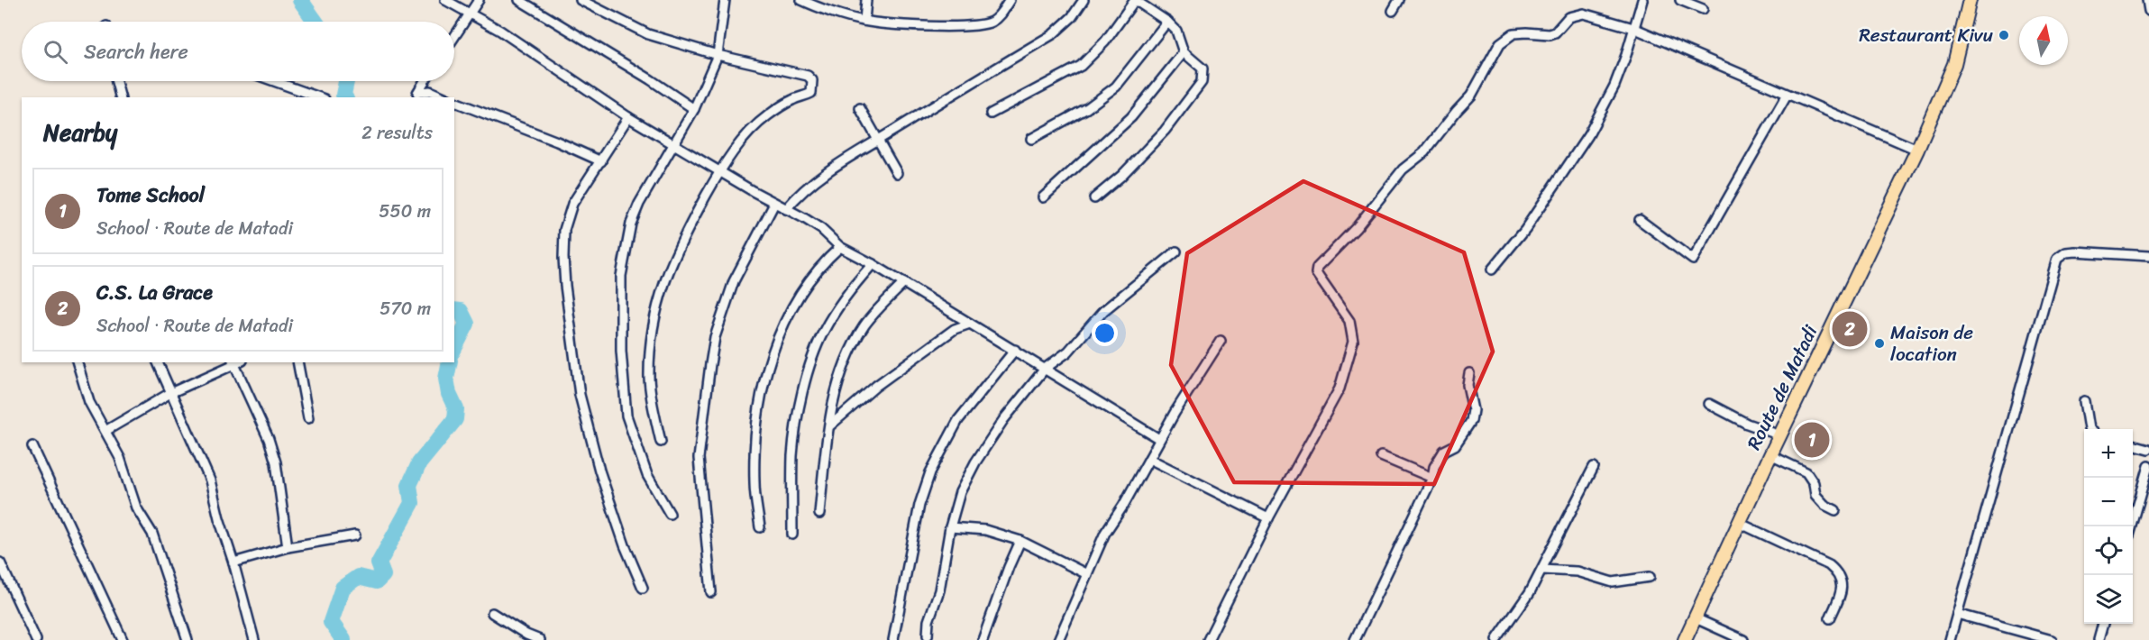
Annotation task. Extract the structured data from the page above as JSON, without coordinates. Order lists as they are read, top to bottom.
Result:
{
  "streets": {
    "main road": ["Route de Matadi"]
  },
  "places": ["Restaurant Kivu", "Maison de location"],
  "north": "top",
  "page": {
    "search": "Search here",
    "heading": ["Nearby", "2 results"],
    "list": [
      {
        "mark": "1",
        "name": "Tome School",
        "note": "School · Route de Matadi",
        "value": "550 m"
      },
      {
        "mark": "2",
        "name": "C.S. La Grace",
        "note": "School · Route de Matadi",
        "value": "570 m"
      }
    ],
    "pins": ["2", "1"],
    "map_buttons": ["+", "−"]
  }
}
